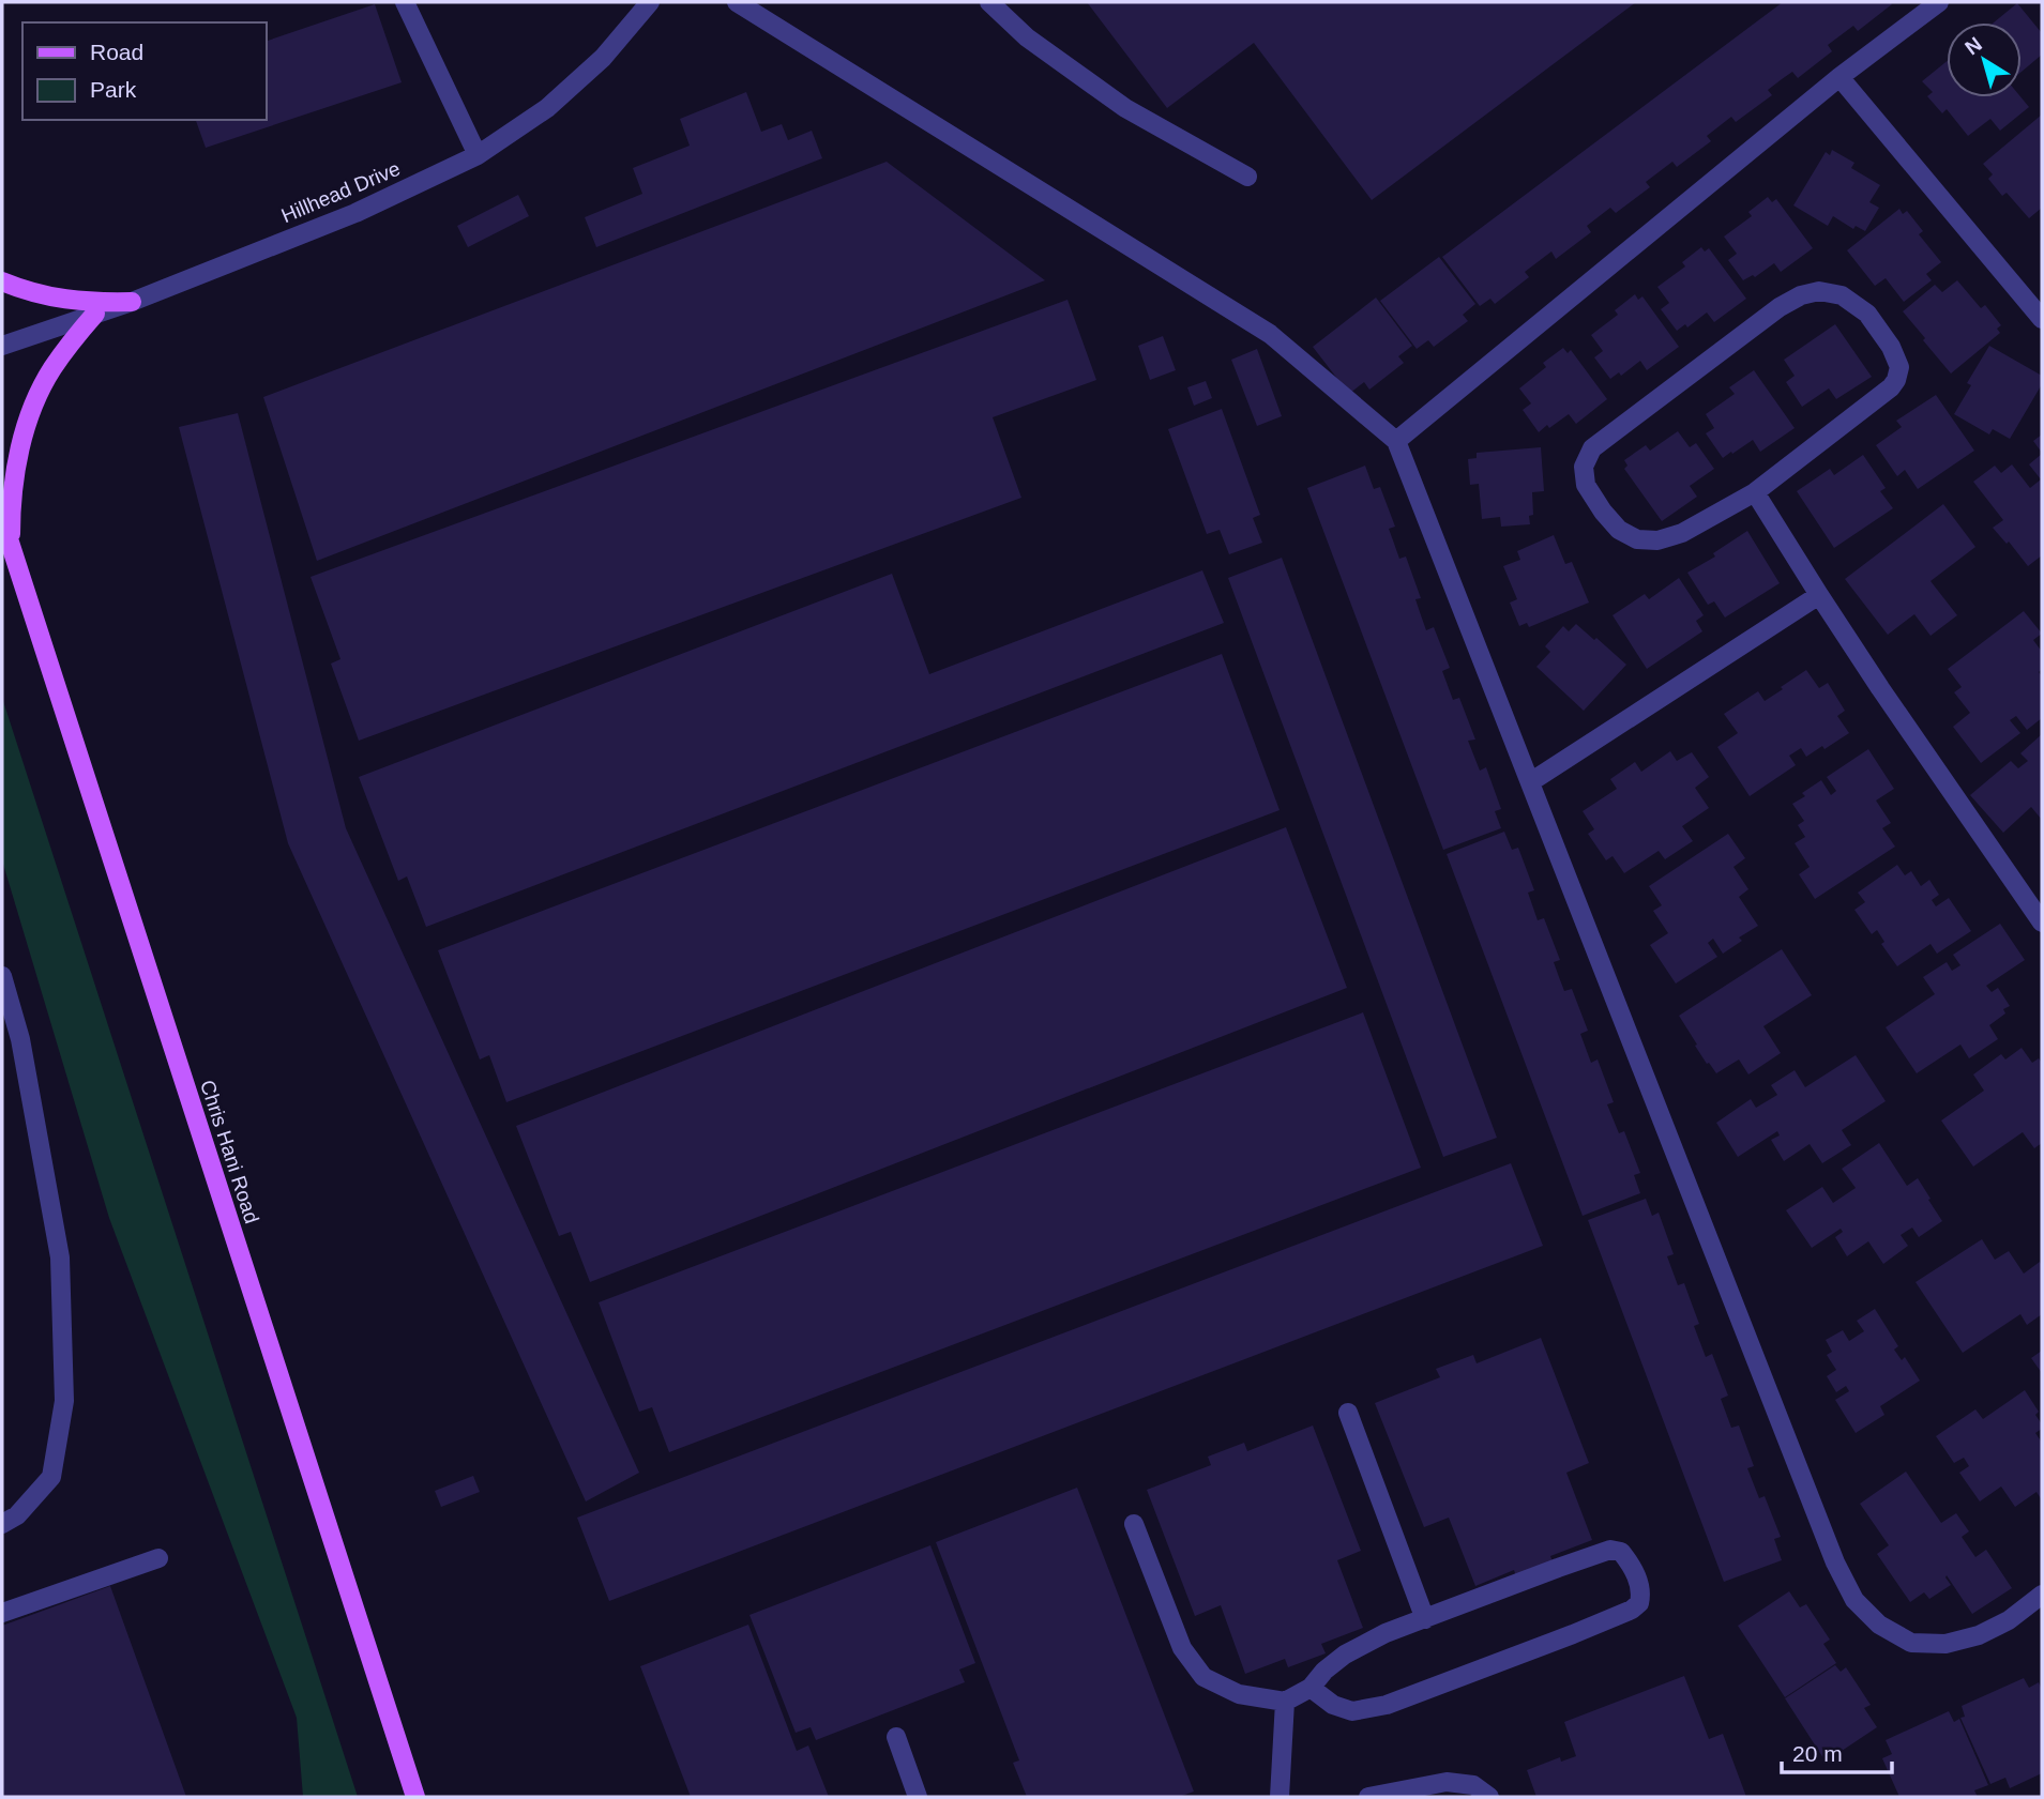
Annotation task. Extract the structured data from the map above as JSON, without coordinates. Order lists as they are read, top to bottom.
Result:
{
  "streets": {
    "main road": ["Chris Hani Road"],
    "street": ["Hillhead Drive"]
  },
  "legend": ["Road", "Park"],
  "scale_bar": "20 m",
  "north": "top left"
}
